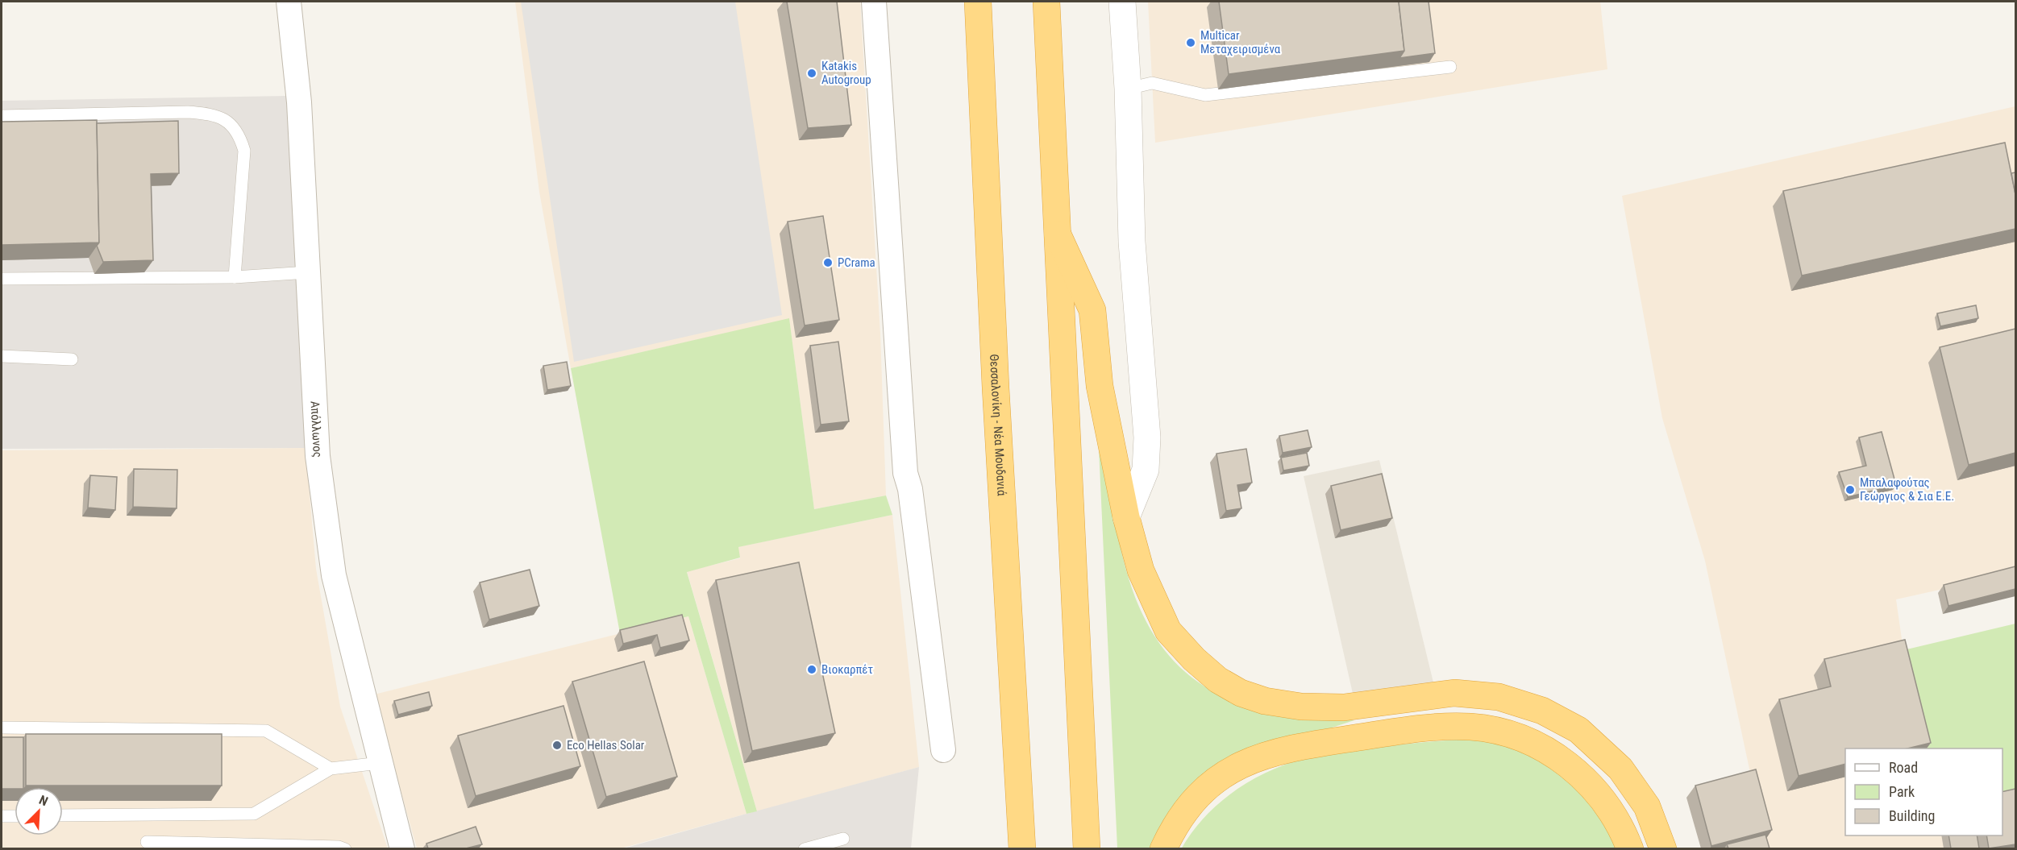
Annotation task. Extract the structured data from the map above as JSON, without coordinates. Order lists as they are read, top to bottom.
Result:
{
  "streets": {
    "highway": ["Θεσσαλονίκη - Νέα Μουδανιά"],
    "street": ["Απόλλωνος"]
  },
  "places": [
    "Multicar Μεταχειρισμένα",
    "Katakis Autogroup",
    "PCrama",
    "Μπαλαφούτας Γεώργιος & Σια Ε.Ε.",
    "Βιοκαρπέτ",
    "Eco Hellas Solar"
  ],
  "legend": ["Road", "Park", "Building"],
  "north": "top right"
}
